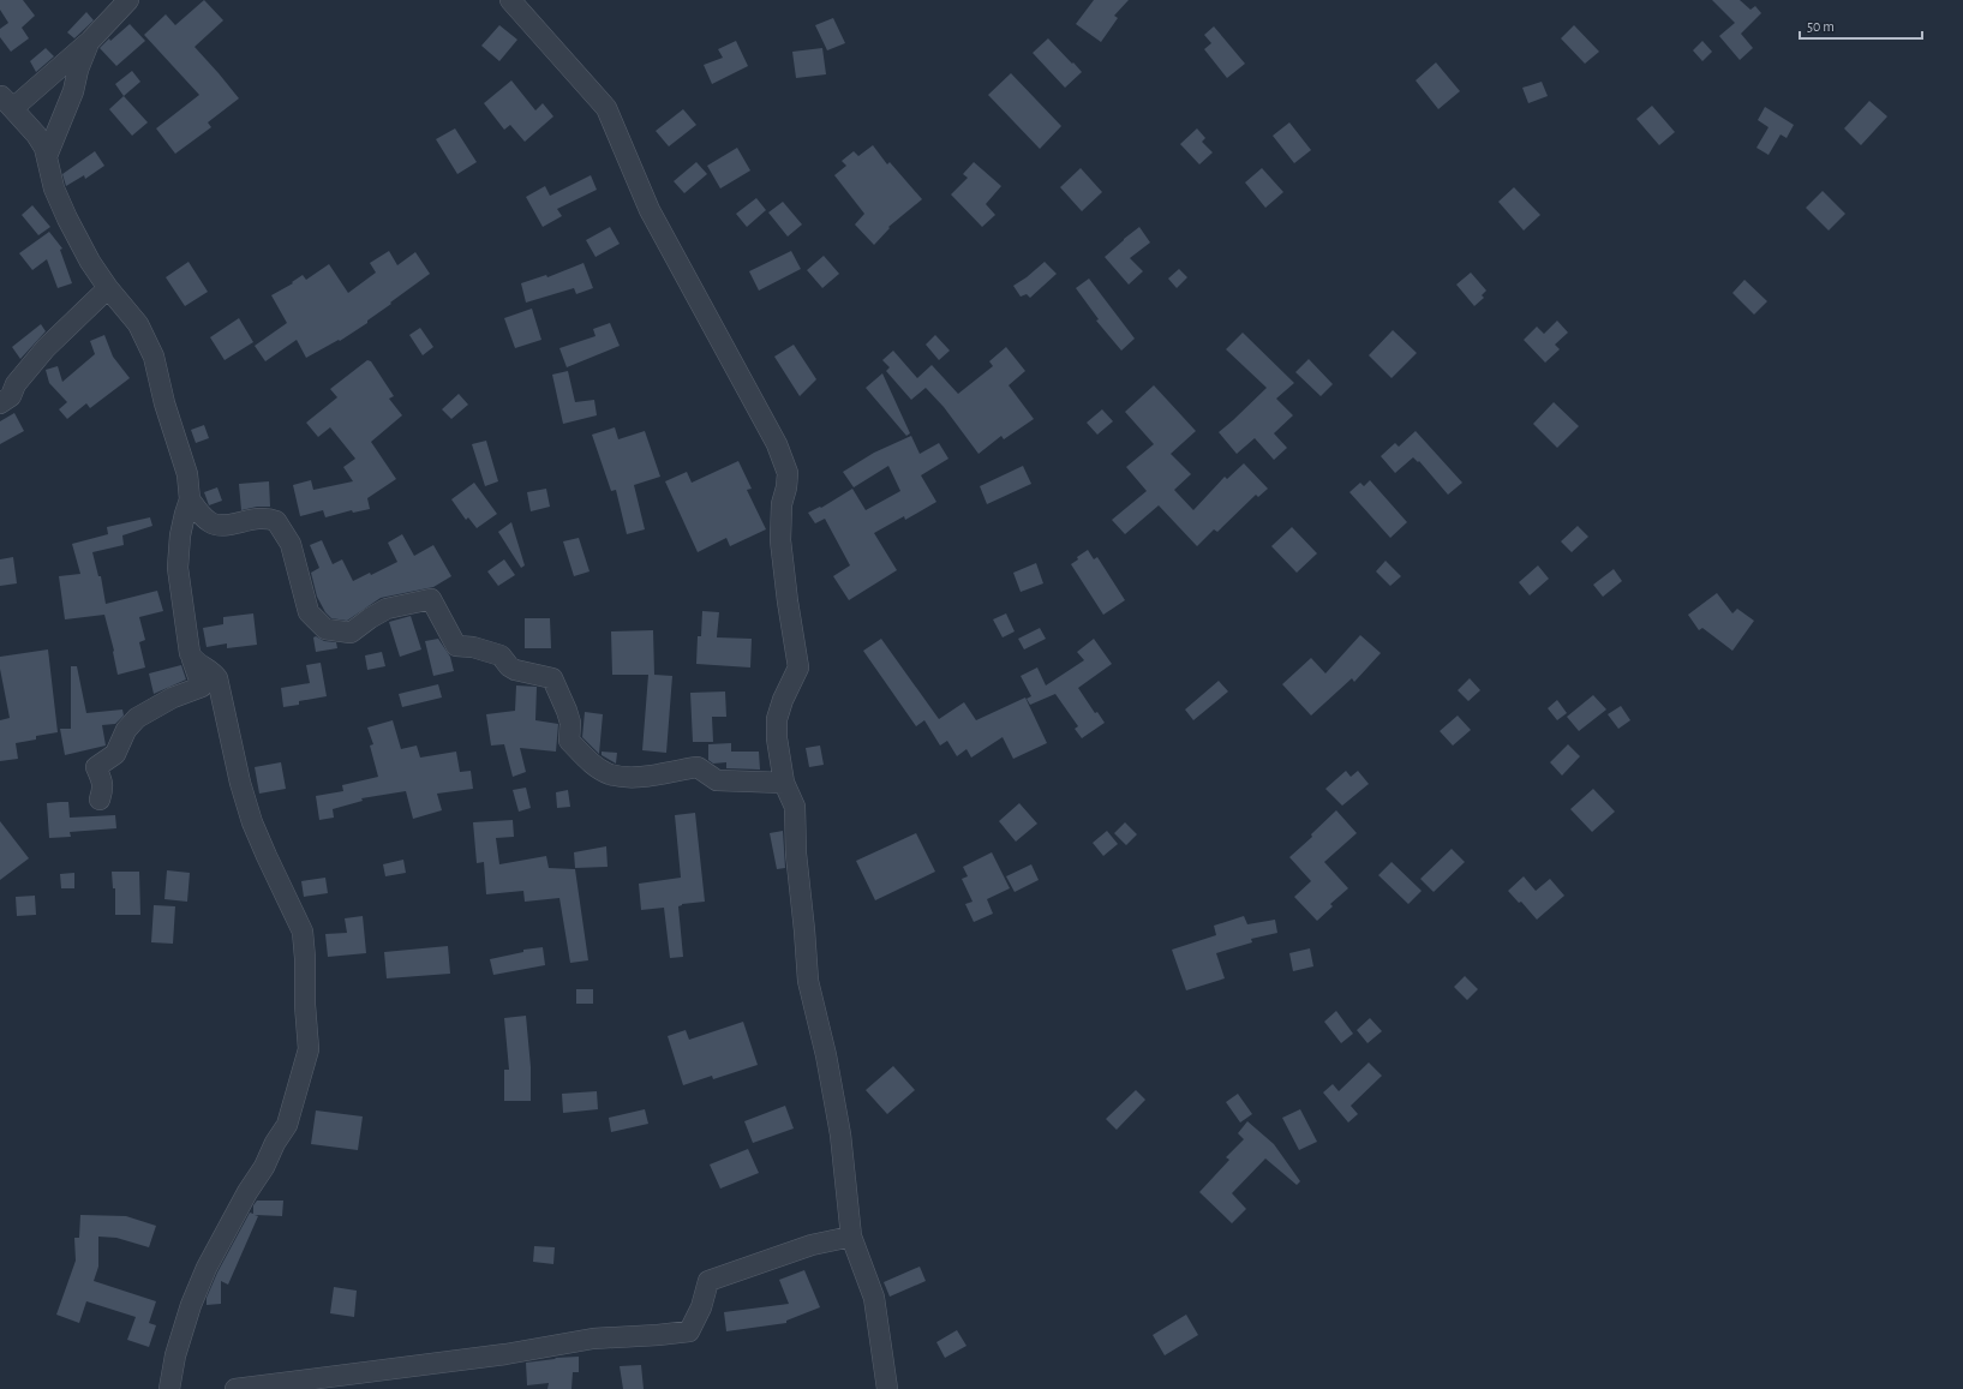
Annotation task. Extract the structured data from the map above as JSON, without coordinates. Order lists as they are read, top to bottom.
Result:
{
  "scale_bar": "50 m"
}
